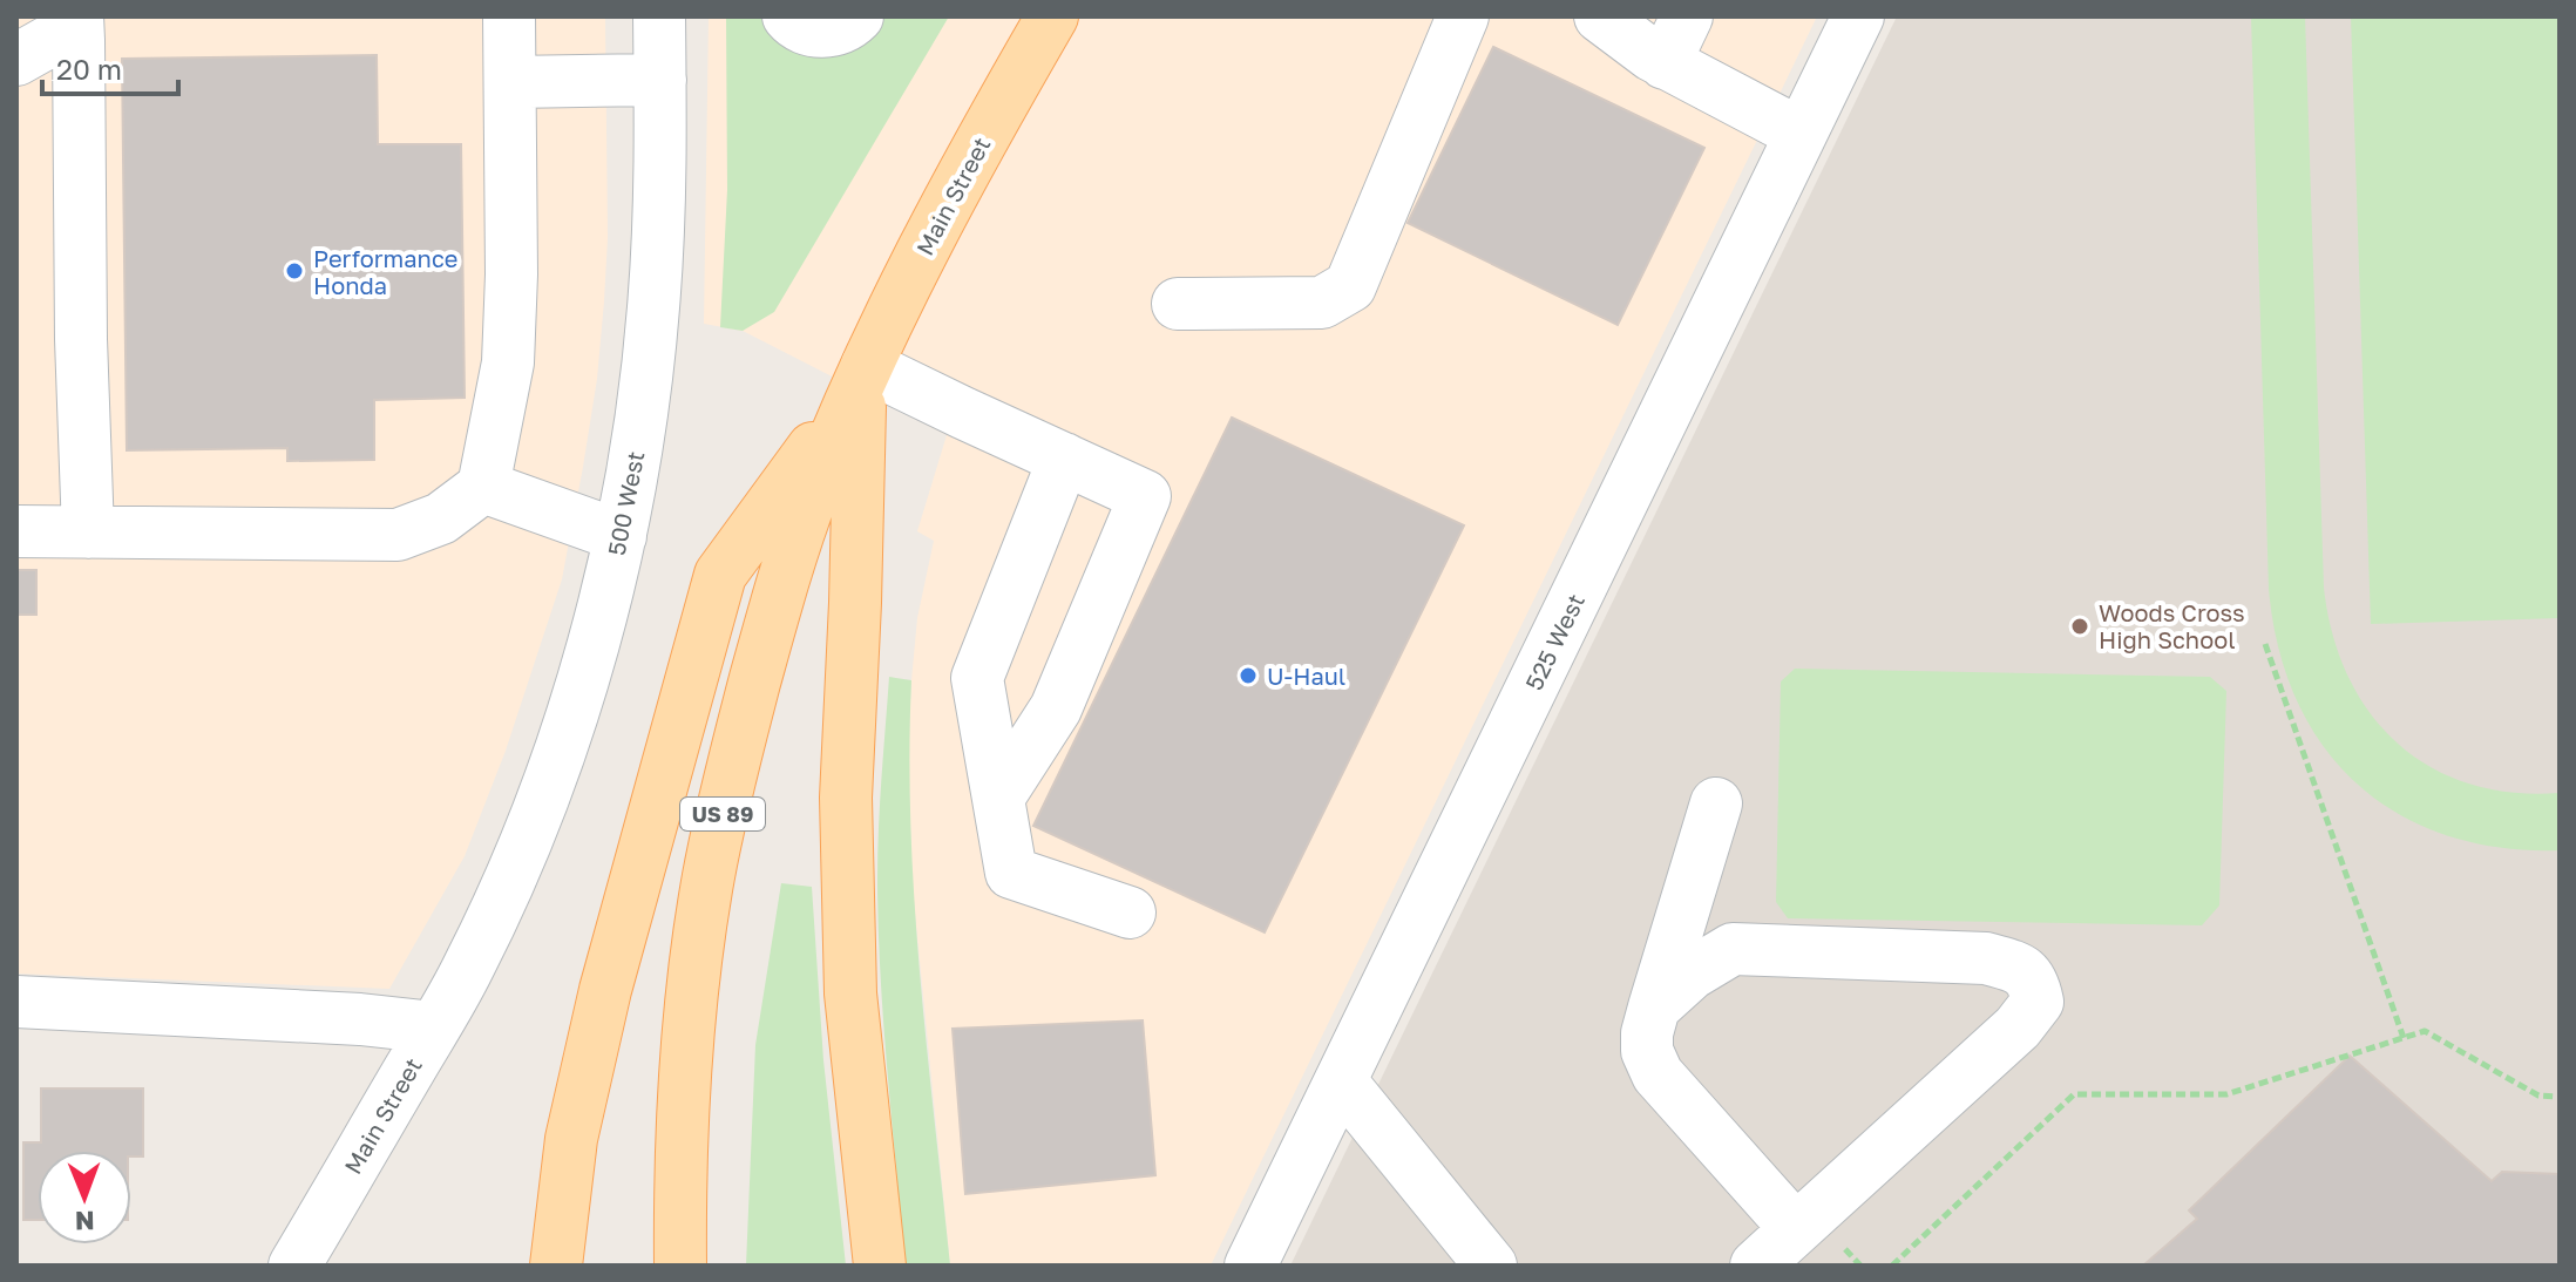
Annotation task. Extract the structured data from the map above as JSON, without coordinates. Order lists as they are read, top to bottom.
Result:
{
  "streets": {
    "main road": ["Main Street", "US 89"],
    "street": ["500 West", "525 West"]
  },
  "crossings": [
    ["Main Street", "500 West"],
    ["Main Street", "US 89"]
  ],
  "places": ["Performance Honda", "Woods Cross High School", "U-Haul"],
  "scale_bar": "20 m",
  "north": "bottom"
}
